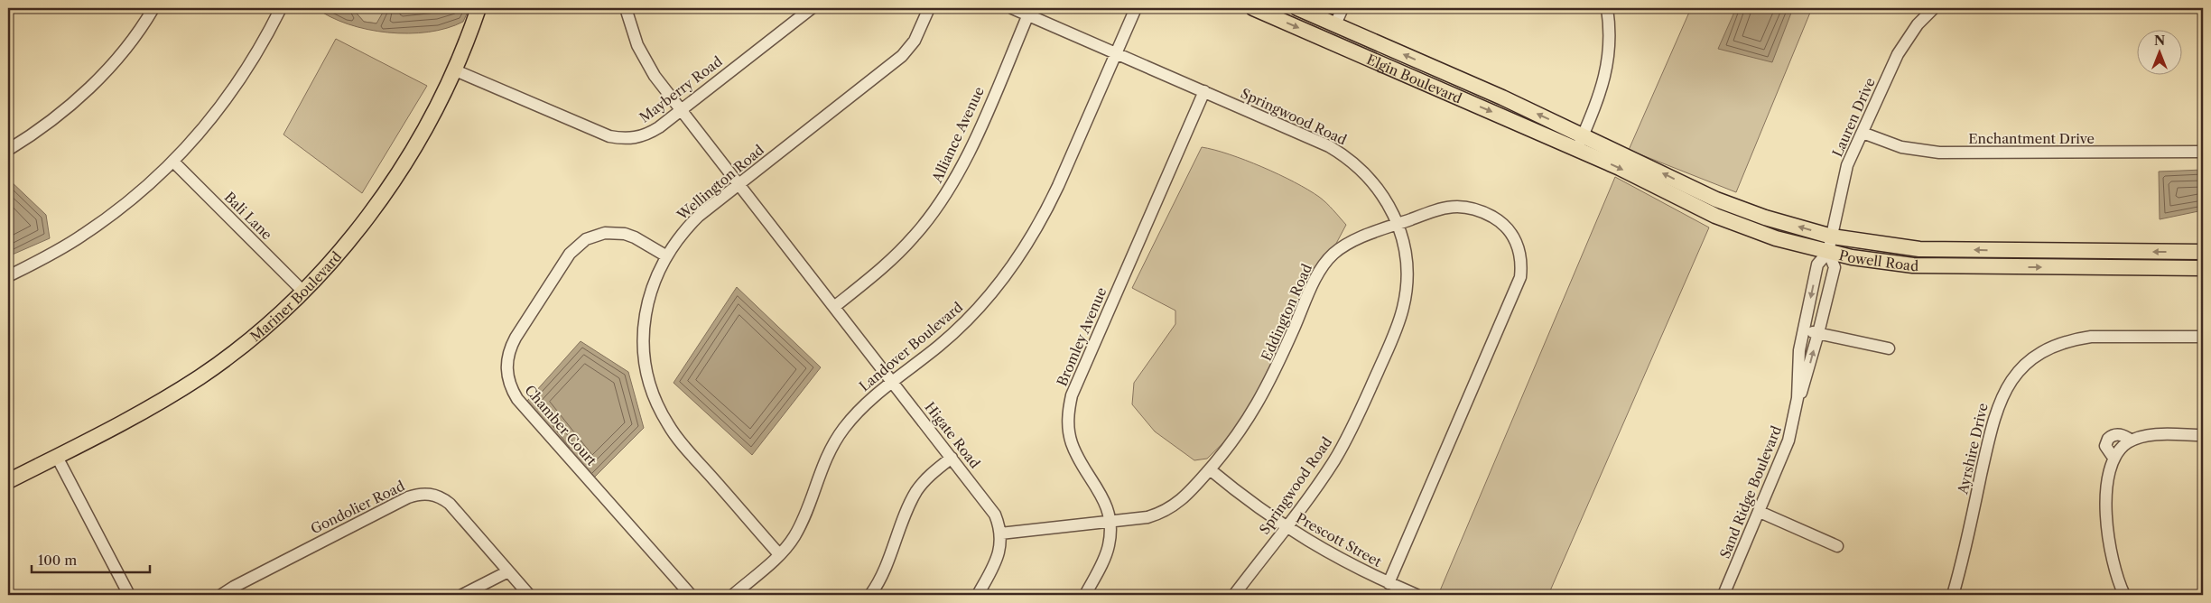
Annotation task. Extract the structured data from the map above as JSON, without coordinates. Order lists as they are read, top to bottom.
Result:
{
  "streets": {
    "main road": ["Elgin Boulevard", "Powell Road", "Mariner Boulevard"],
    "street": [
      "Mayberry Road",
      "Springwood Road",
      "Lauren Drive",
      "Alliance Avenue",
      "Enchantment Drive",
      "Wellington Road",
      "Bali Lane",
      "Eddington Road",
      "Bromley Avenue",
      "Landover Boulevard",
      "Chamber Court",
      "Higate Road",
      "Ayrshire Drive",
      "Sand Ridge Boulevard",
      "Gondolier Road",
      "Prescott Street"
    ]
  },
  "crossings": [
    ["Elgin Boulevard", "Powell Road"],
    ["Mayberry Road", "Mariner Boulevard"],
    ["Springwood Road", "Alliance Avenue"],
    ["Springwood Road", "Eddington Road"],
    ["Springwood Road", "Bromley Avenue"],
    ["Springwood Road", "Landover Boulevard"],
    ["Springwood Road", "Prescott Street"],
    ["Lauren Drive", "Enchantment Drive"],
    ["Lauren Drive", "Powell Road"],
    ["Lauren Drive", "Sand Ridge Boulevard"],
    ["Alliance Avenue", "Higate Road"],
    ["Wellington Road", "Landover Boulevard"],
    ["Wellington Road", "Chamber Court"],
    ["Bali Lane", "Mariner Boulevard"],
    ["Powell Road", "Sand Ridge Boulevard"],
    ["Eddington Road", "Bromley Avenue"],
    ["Eddington Road", "Higate Road"],
    ["Eddington Road", "Prescott Street"],
    ["Landover Boulevard", "Higate Road"]
  ],
  "scale_bar": "100 m",
  "north": "top"
}
